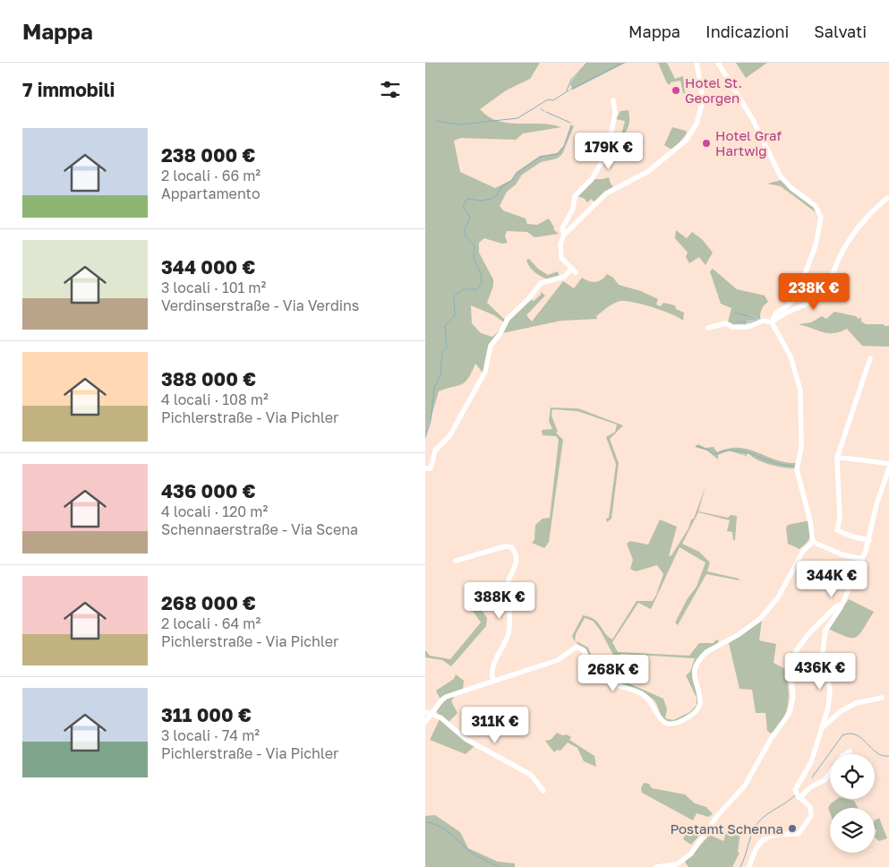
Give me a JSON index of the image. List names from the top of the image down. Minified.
{"places":["Hotel St. Georgen","Hotel Graf Hartwig","Postamt Schenna"],"page":{"header":"Mappa","nav":["Mappa","Indicazioni","Salvati"],"heading":"7 immobili","list":[{"name":"238 000 €","note":"2 locali · 66 m² · Appartamento"},{"name":"344 000 €","note":"3 locali · 101 m² · Verdinserstraße - Via Verdins"},{"name":"388 000 €","note":"4 locali · 108 m² · Pichlerstraße - Via Pichler"},{"name":"436 000 €","note":"4 locali · 120 m² · Schennaerstraße - Via Scena"},{"name":"268 000 €","note":"2 locali · 64 m² · Pichlerstraße - Via Pichler"},{"name":"311 000 €","note":"3 locali · 74 m² · Pichlerstraße - Via Pichler"}],"price":["179K €","238K €","344K €","388K €","436K €","268K €","311K €"]}}
